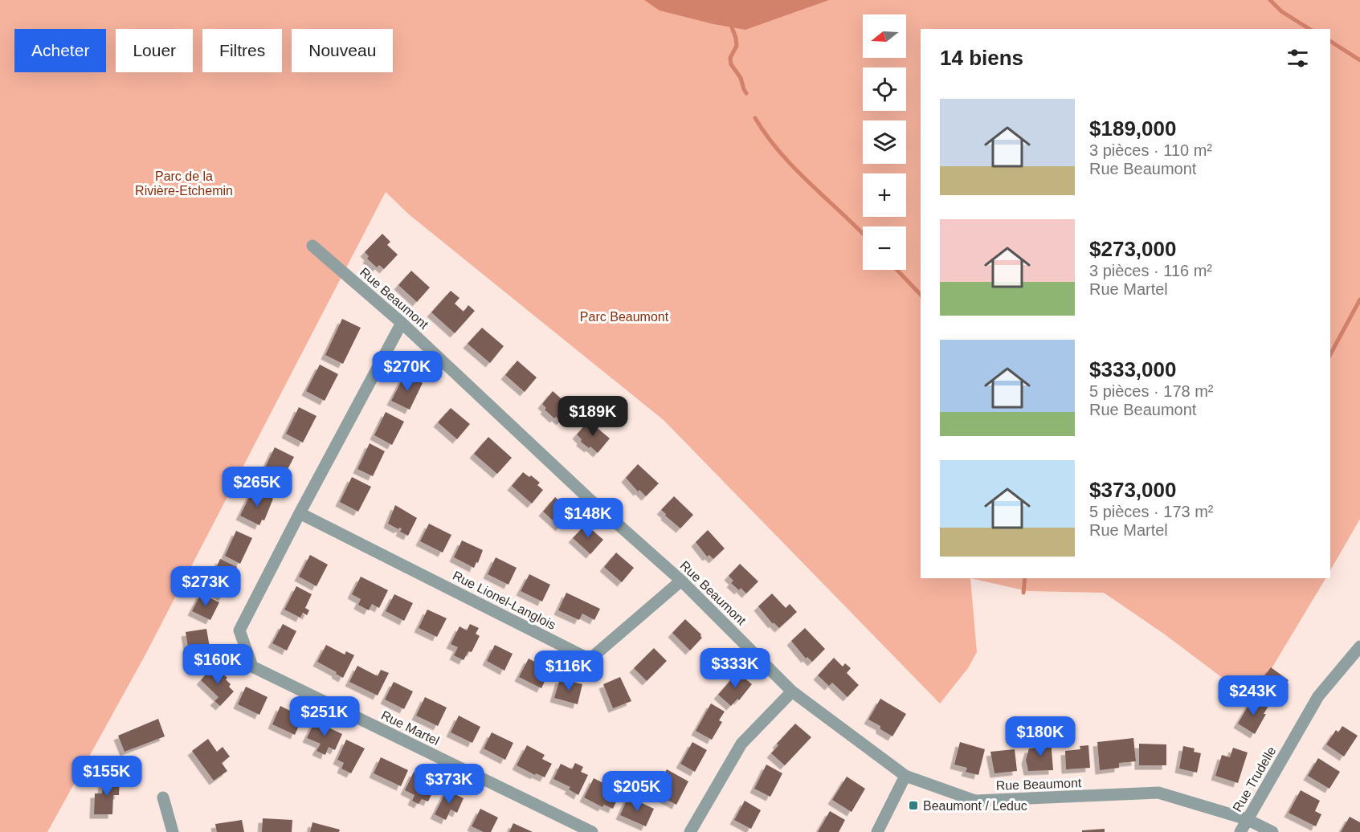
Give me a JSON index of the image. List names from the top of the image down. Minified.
{"streets":{"street":["Rue Beaumont","Rue Lionel-Langlois","Rue Martel","Rue Trudelle"]},"crossings":[["Rue Beaumont","Rue Lionel-Langlois"],["Rue Beaumont","Rue Martel"],["Rue Beaumont","Rue Trudelle"],["Rue Lionel-Langlois","Rue Martel"]],"parks":["Parc de la Rivière-Etchemin","Parc Beaumont"],"places":{"transit":["Beaumont / Leduc"]},"north":"left","page":{"map_buttons":["+","−"],"chip":["Acheter","Louer","Filtres","Nouveau"],"heading":"14 biens","list":[{"name":"$189,000","note":"3 pièces · 110 m² · Rue Beaumont"},{"name":"$273,000","note":"3 pièces · 116 m² · Rue Martel"},{"name":"$333,000","note":"5 pièces · 178 m² · Rue Beaumont"},{"name":"$373,000","note":"5 pièces · 173 m² · Rue Martel"}],"price":["$270K","$189K","$265K","$148K","$273K","$160K","$333K","$116K","$243K","$251K","$180K","$155K","$373K","$205K"]}}
